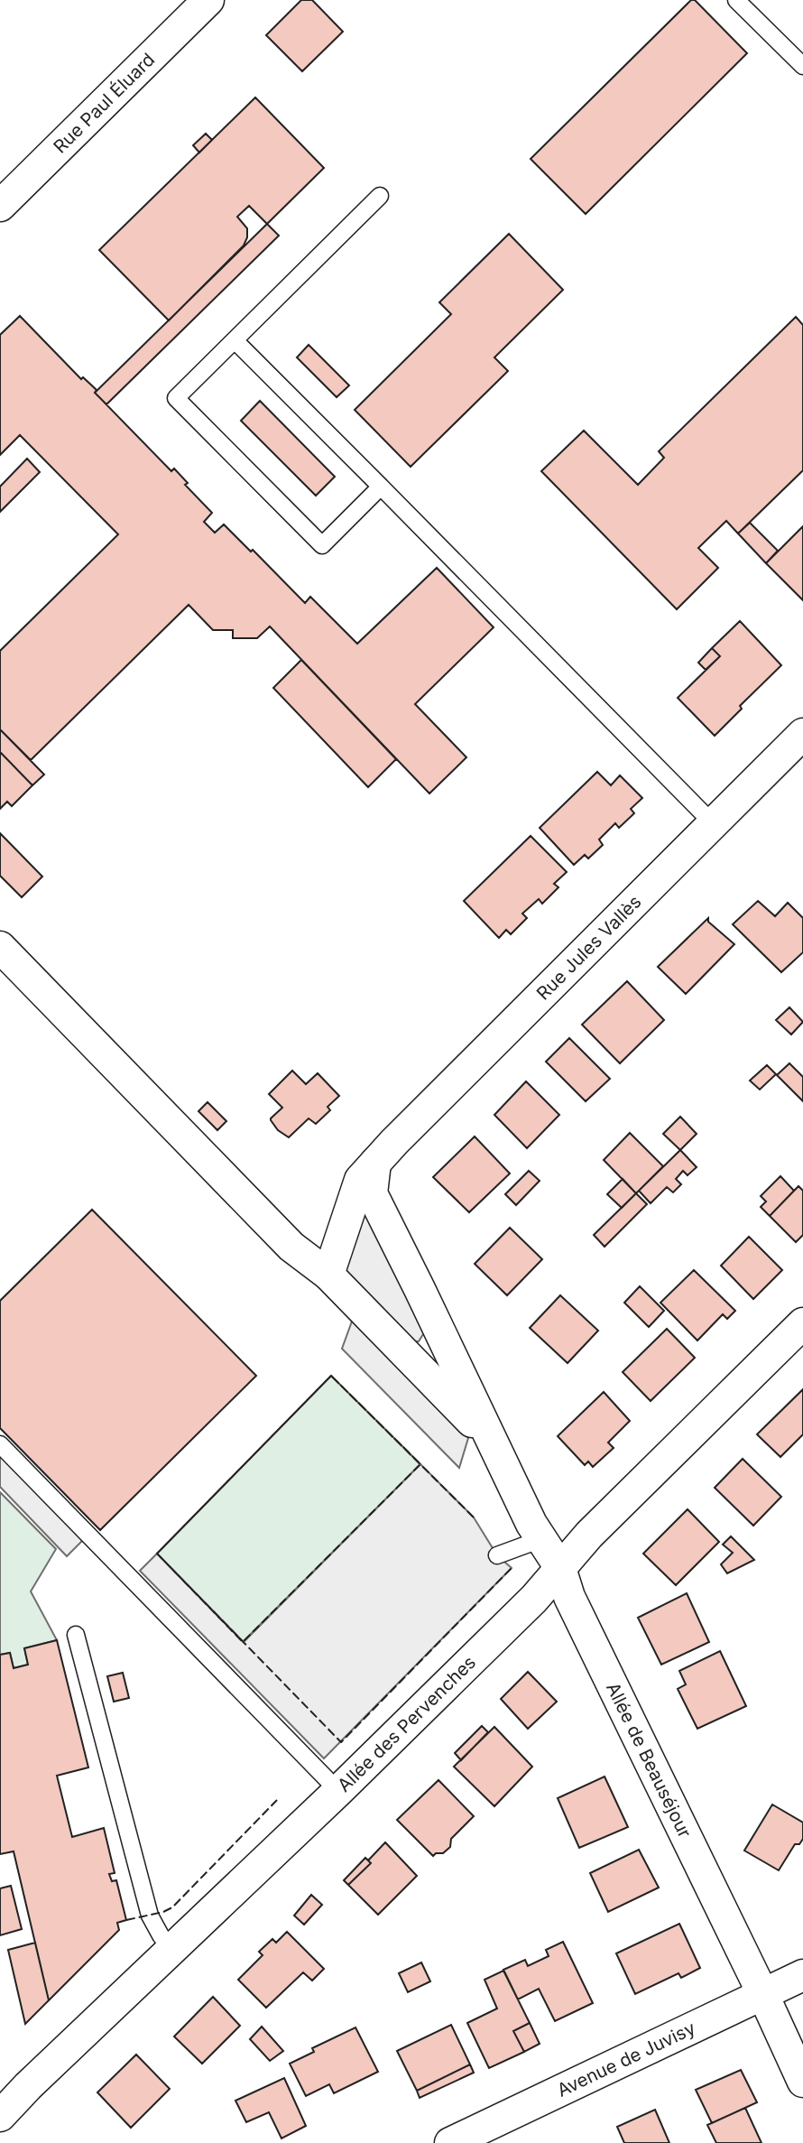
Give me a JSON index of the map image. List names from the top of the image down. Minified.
{"streets":{"street":["Rue Paul Éluard","Rue Jules Vallès","Allée des Pervenches","Allée de Beauséjour","Avenue de Juvisy"]},"crossings":[["Allée des Pervenches","Allée de Beauséjour"],["Allée de Beauséjour","Avenue de Juvisy"]]}
